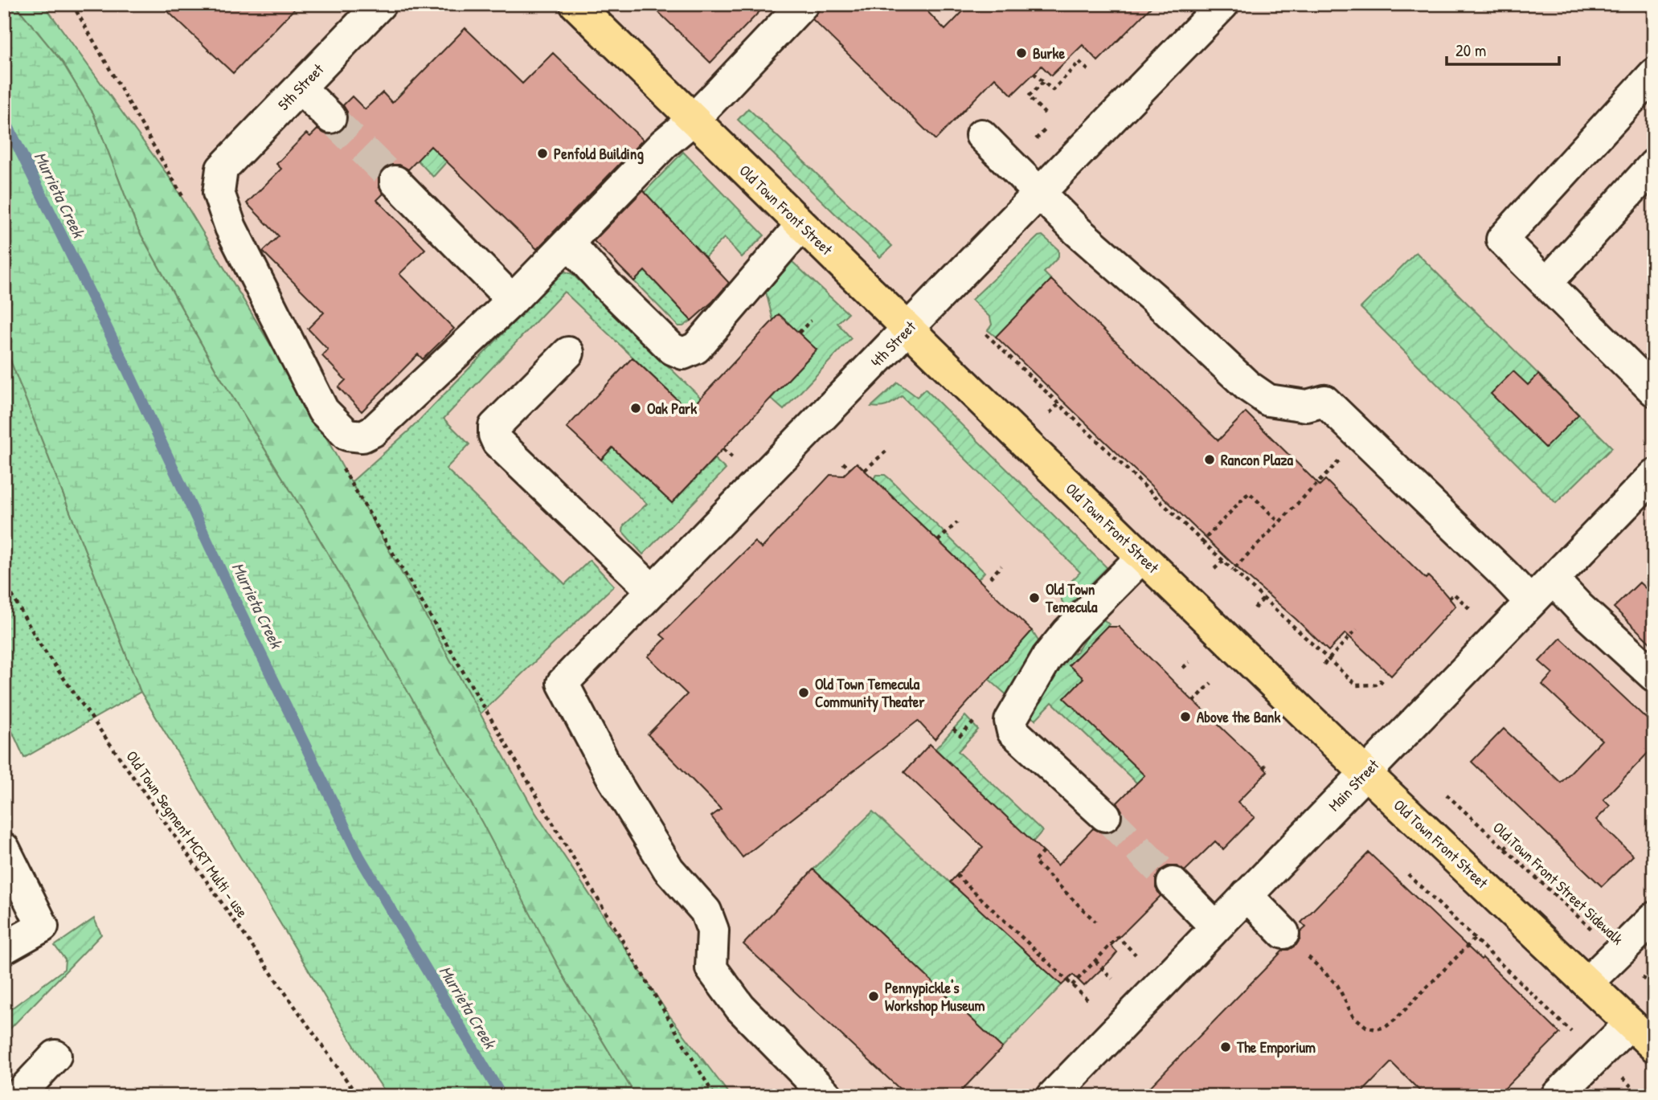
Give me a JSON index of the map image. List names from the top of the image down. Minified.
{"streets":{"main road":["Old Town Front Street"],"street":["5th Street","4th Street","Main Street"],"path":["Old Town Segment MCRT Multi - use","Old Town Front Street Sidewalk"]},"crossings":[["Old Town Front Street","4th Street"],["Old Town Front Street","Main Street"]],"water":["Murrieta Creek"],"places":["Burke","Penfold Building","Oak Park","Rancon Plaza","Old Town Temecula","Old Town Temecula Community Theater","Above the Bank","Pennypickle's Workshop Museum","The Emporium"],"scale_bar":"20 m"}
